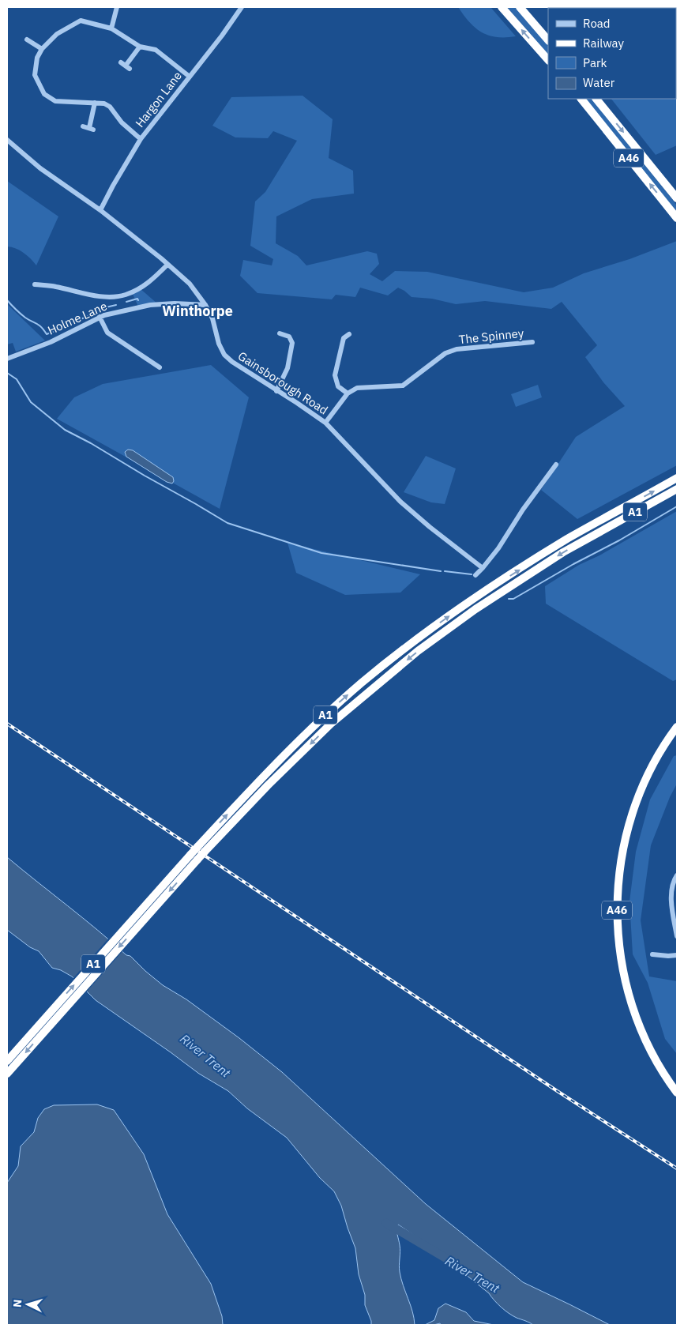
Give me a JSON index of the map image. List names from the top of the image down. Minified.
{"streets":{"highway":["A46","A1"],"street":["Hargon Lane","Holme Lane","The Spinney","Gainsborough Road"]},"crossings":[["Hargon Lane","Gainsborough Road"],["Holme Lane","Gainsborough Road"]],"districts":["Winthorpe"],"water":["River Trent"],"legend":["Road","Railway","Park","Water"],"north":"left"}
